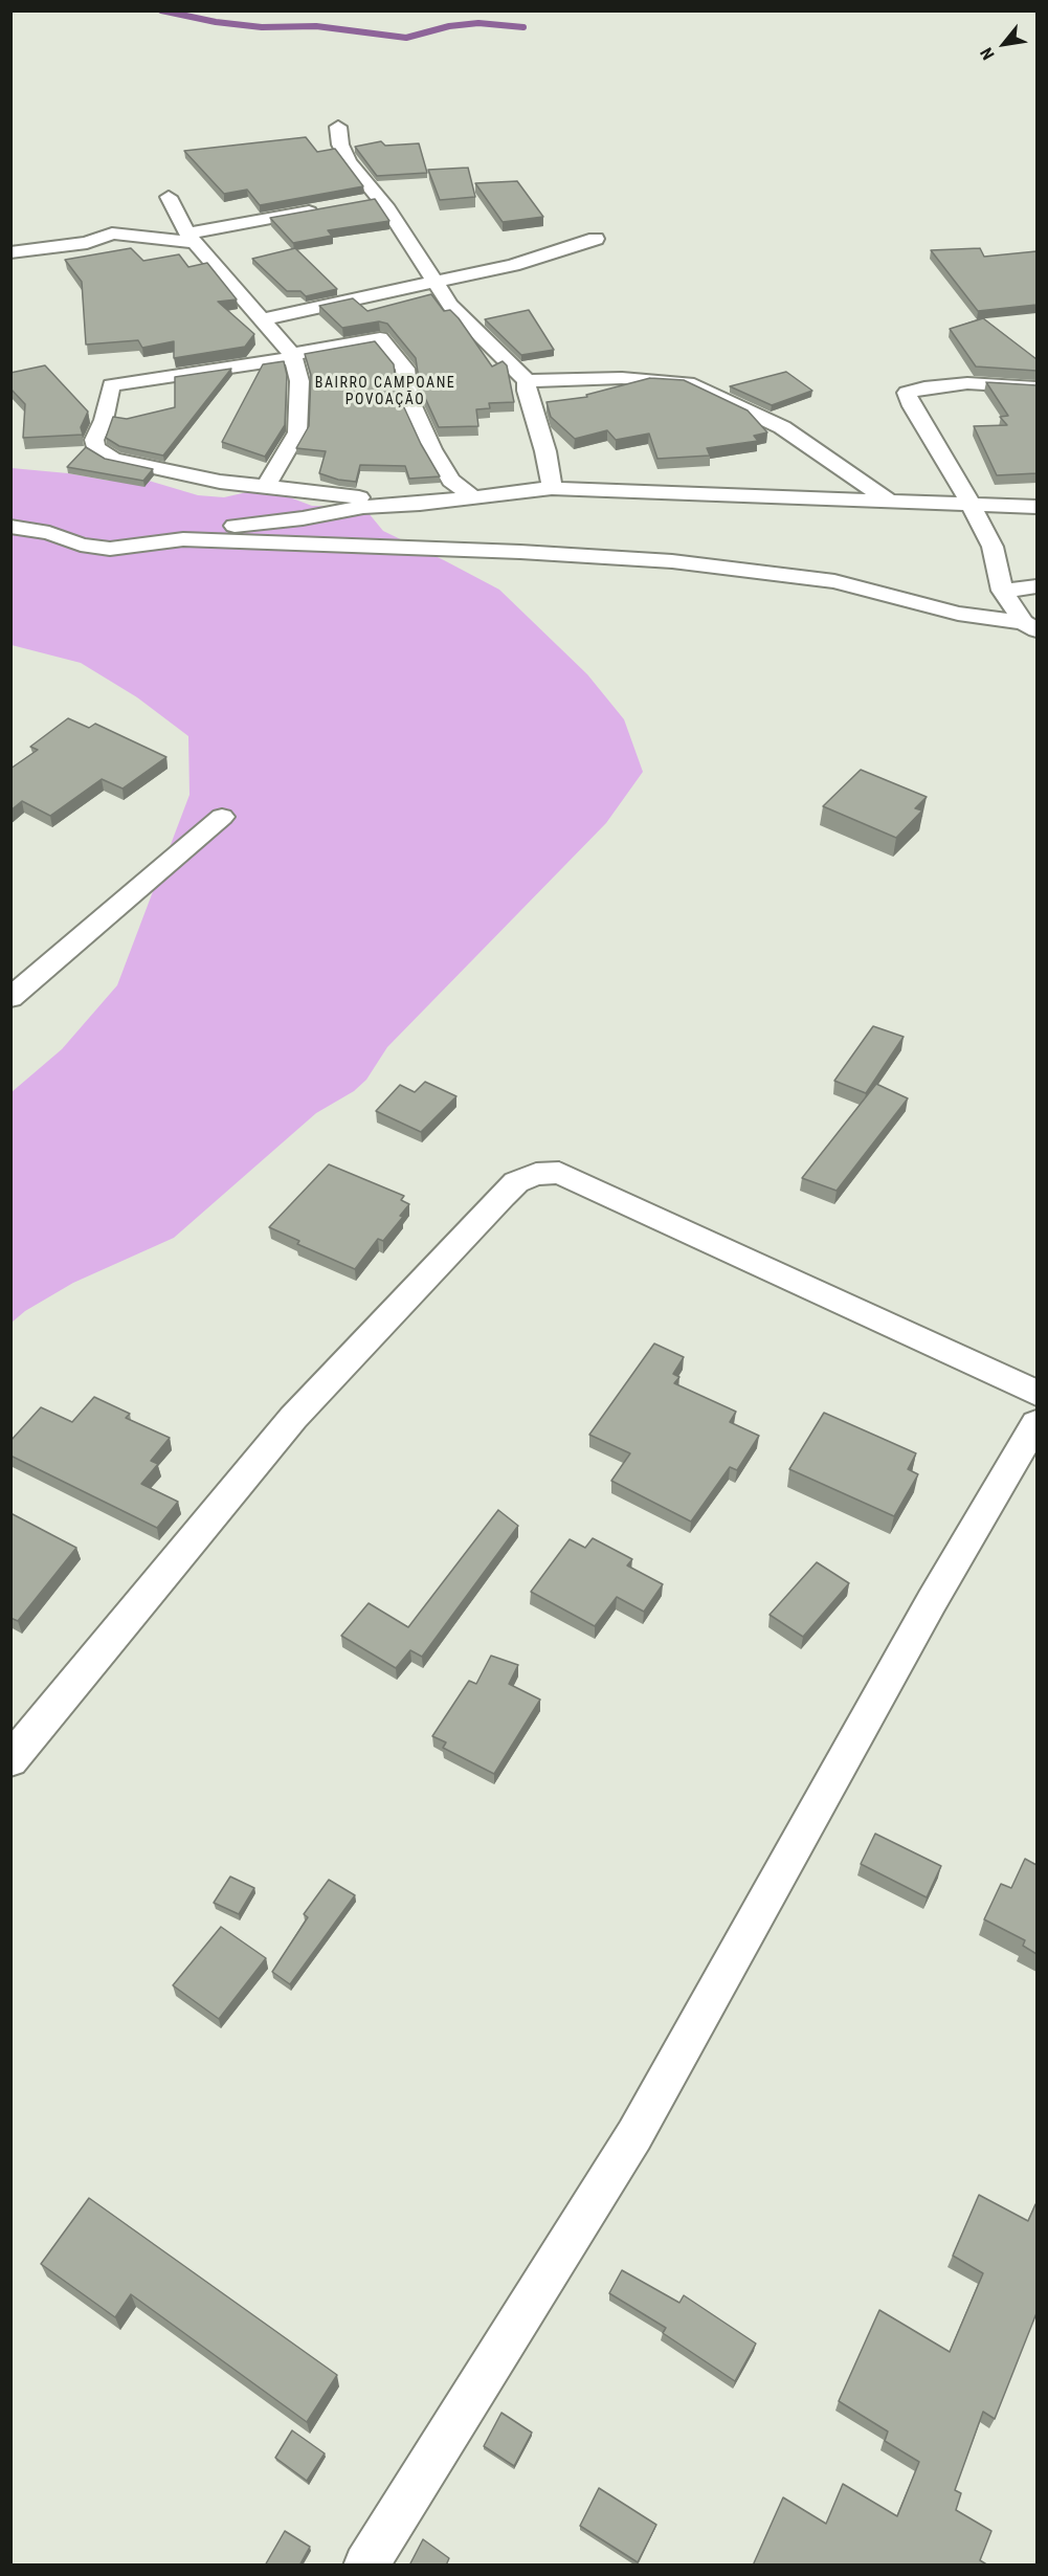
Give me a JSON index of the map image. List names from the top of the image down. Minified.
{"districts":["BAIRRO CAMPOANE POVOAÇÃO"],"north":"bottom left"}
